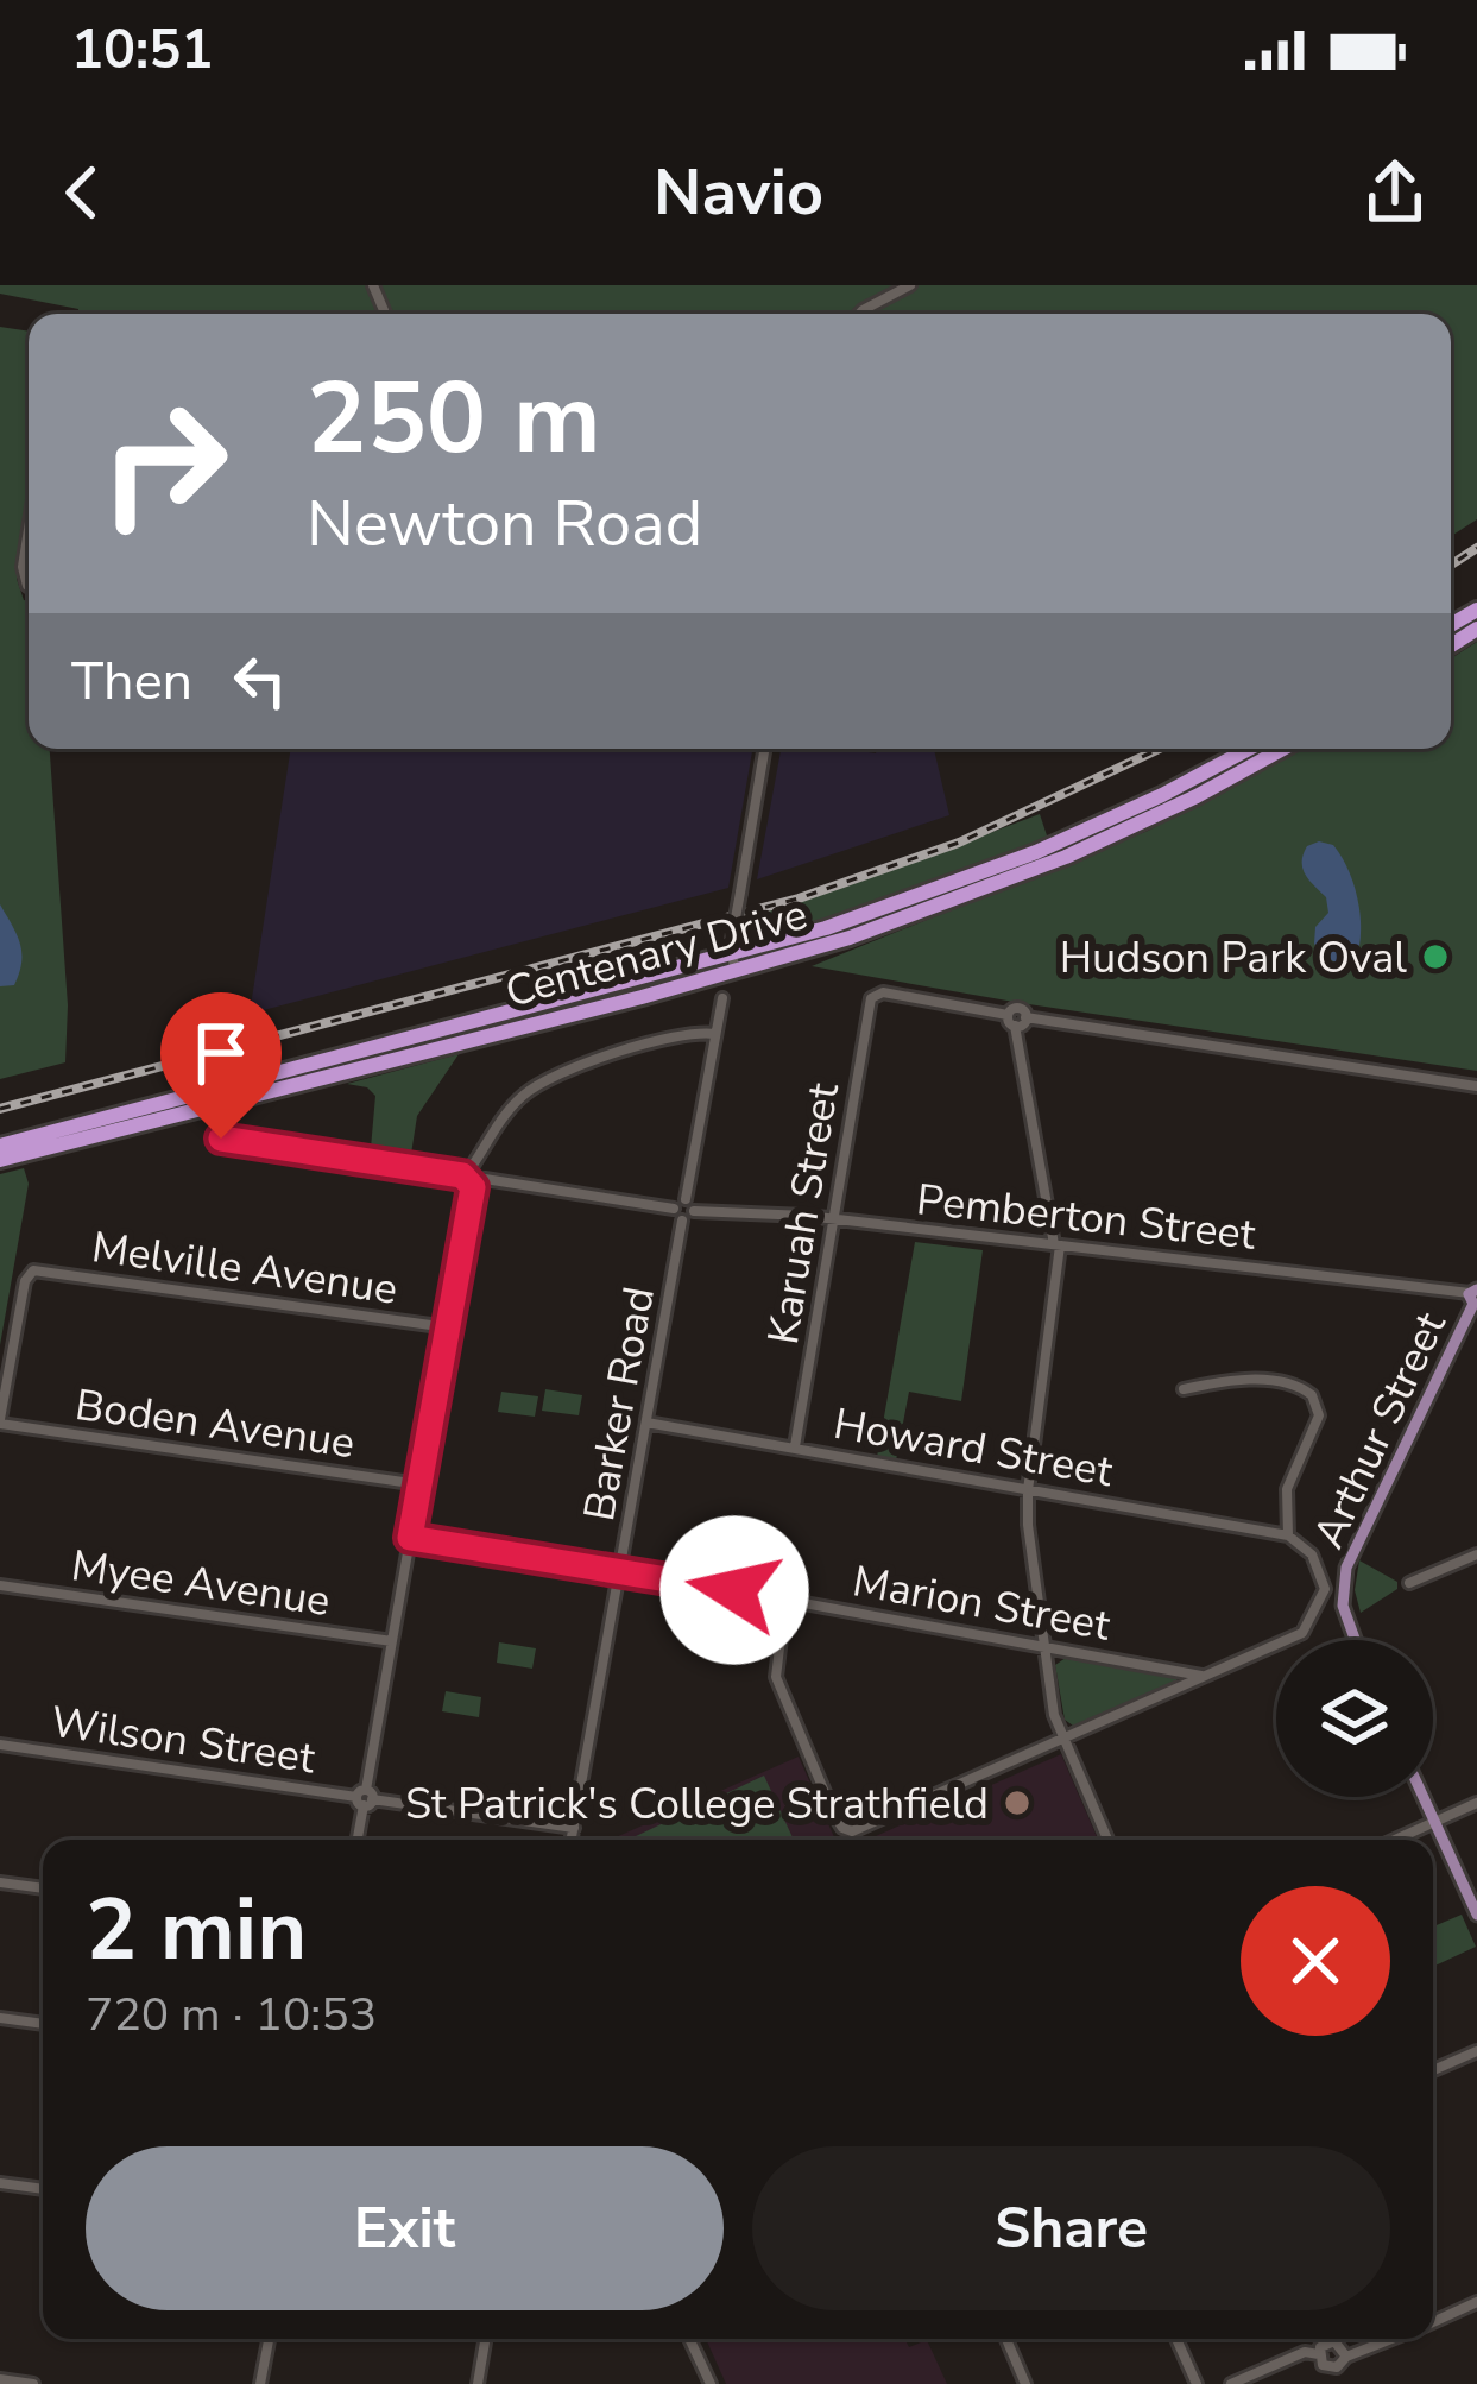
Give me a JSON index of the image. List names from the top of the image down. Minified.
{"streets":{"highway":["Centenary Drive"],"main road":["Arthur Street"],"street":["Karuah Street","Pemberton Street","Melville Avenue","Barker Road","Boden Avenue","Howard Street","Myee Avenue","Marion Street","Wilson Street"]},"crossings":[["Karuah Street","Pemberton Street"],["Karuah Street","Howard Street"],["Pemberton Street","Arthur Street"],["Melville Avenue","Boden Avenue"],["Barker Road","Howard Street"],["Barker Road","Marion Street"],["Barker Road","Wilson Street"]],"places":["Hudson Park Oval","St Patrick's College Strathfield"],"page":{"status":"10:51","header":"Navio","turn":["250 m","Newton Road"],"then":"Then","heading":["2 min","720 m · 10:53"],"buttons":["Exit","Share"]}}
